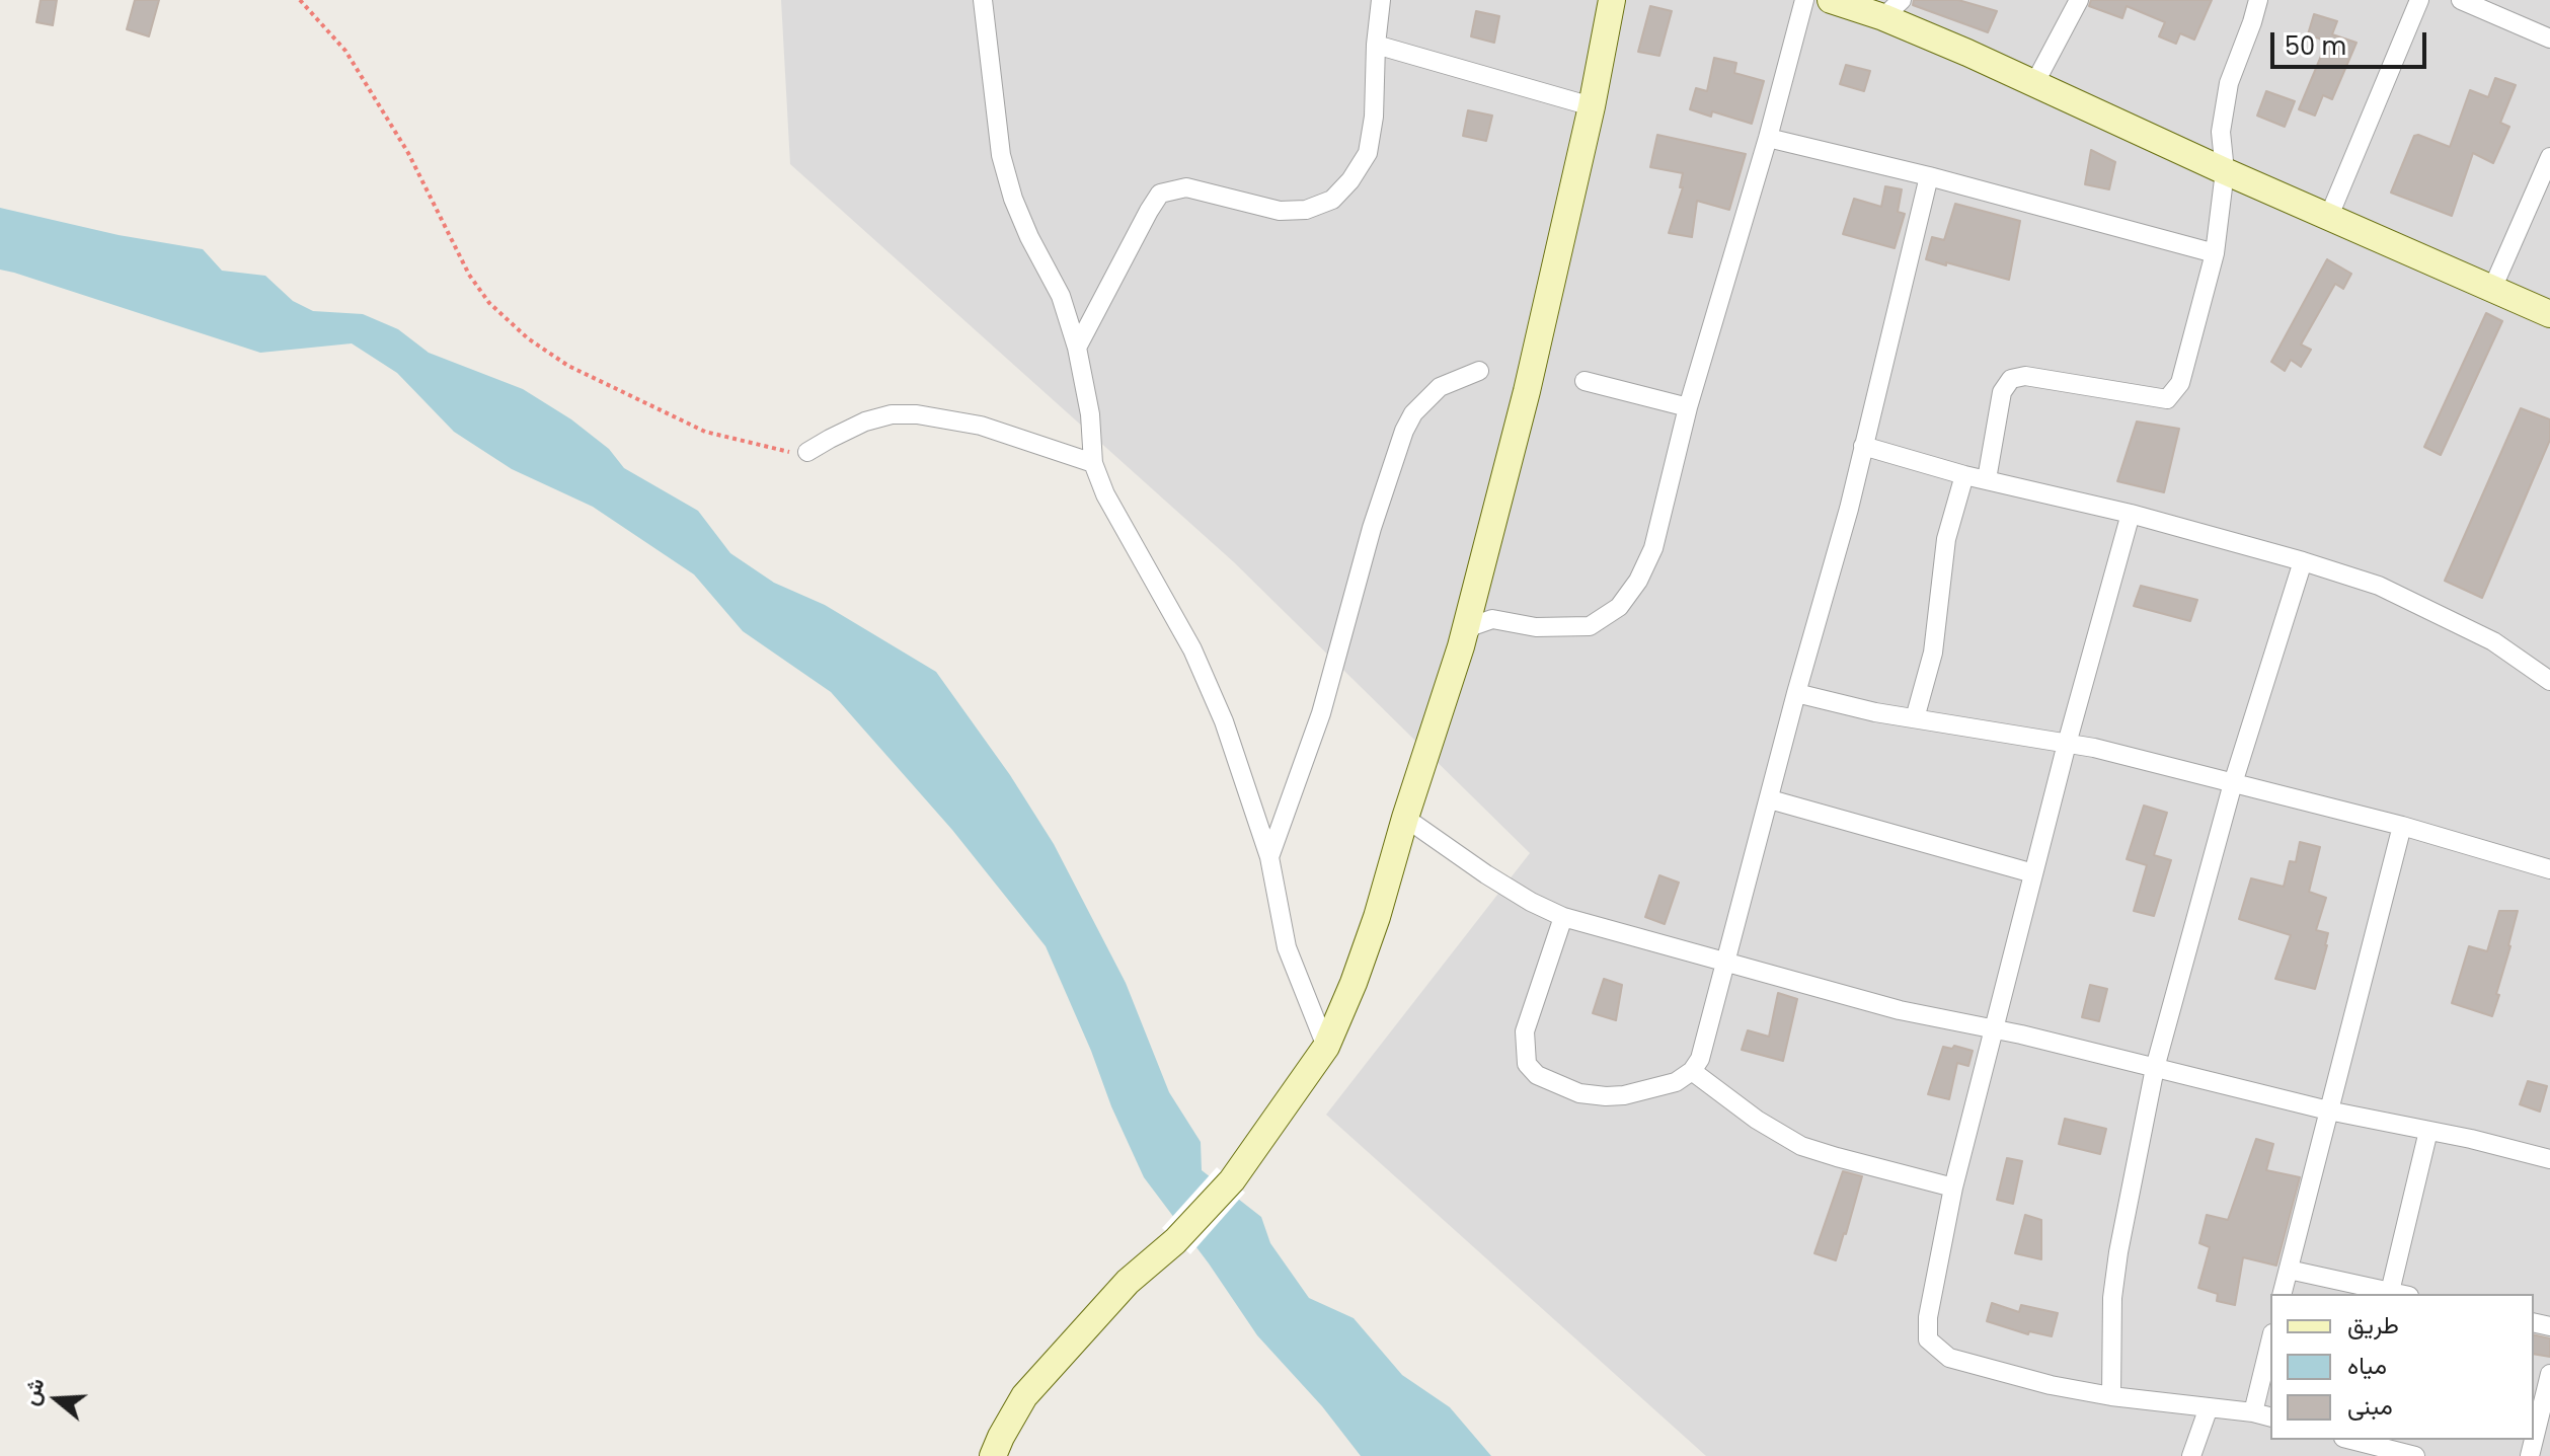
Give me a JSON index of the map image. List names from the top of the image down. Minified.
{"legend":["طريق","مياه","مبنى"],"scale_bar":"50 m","north":"left"}
